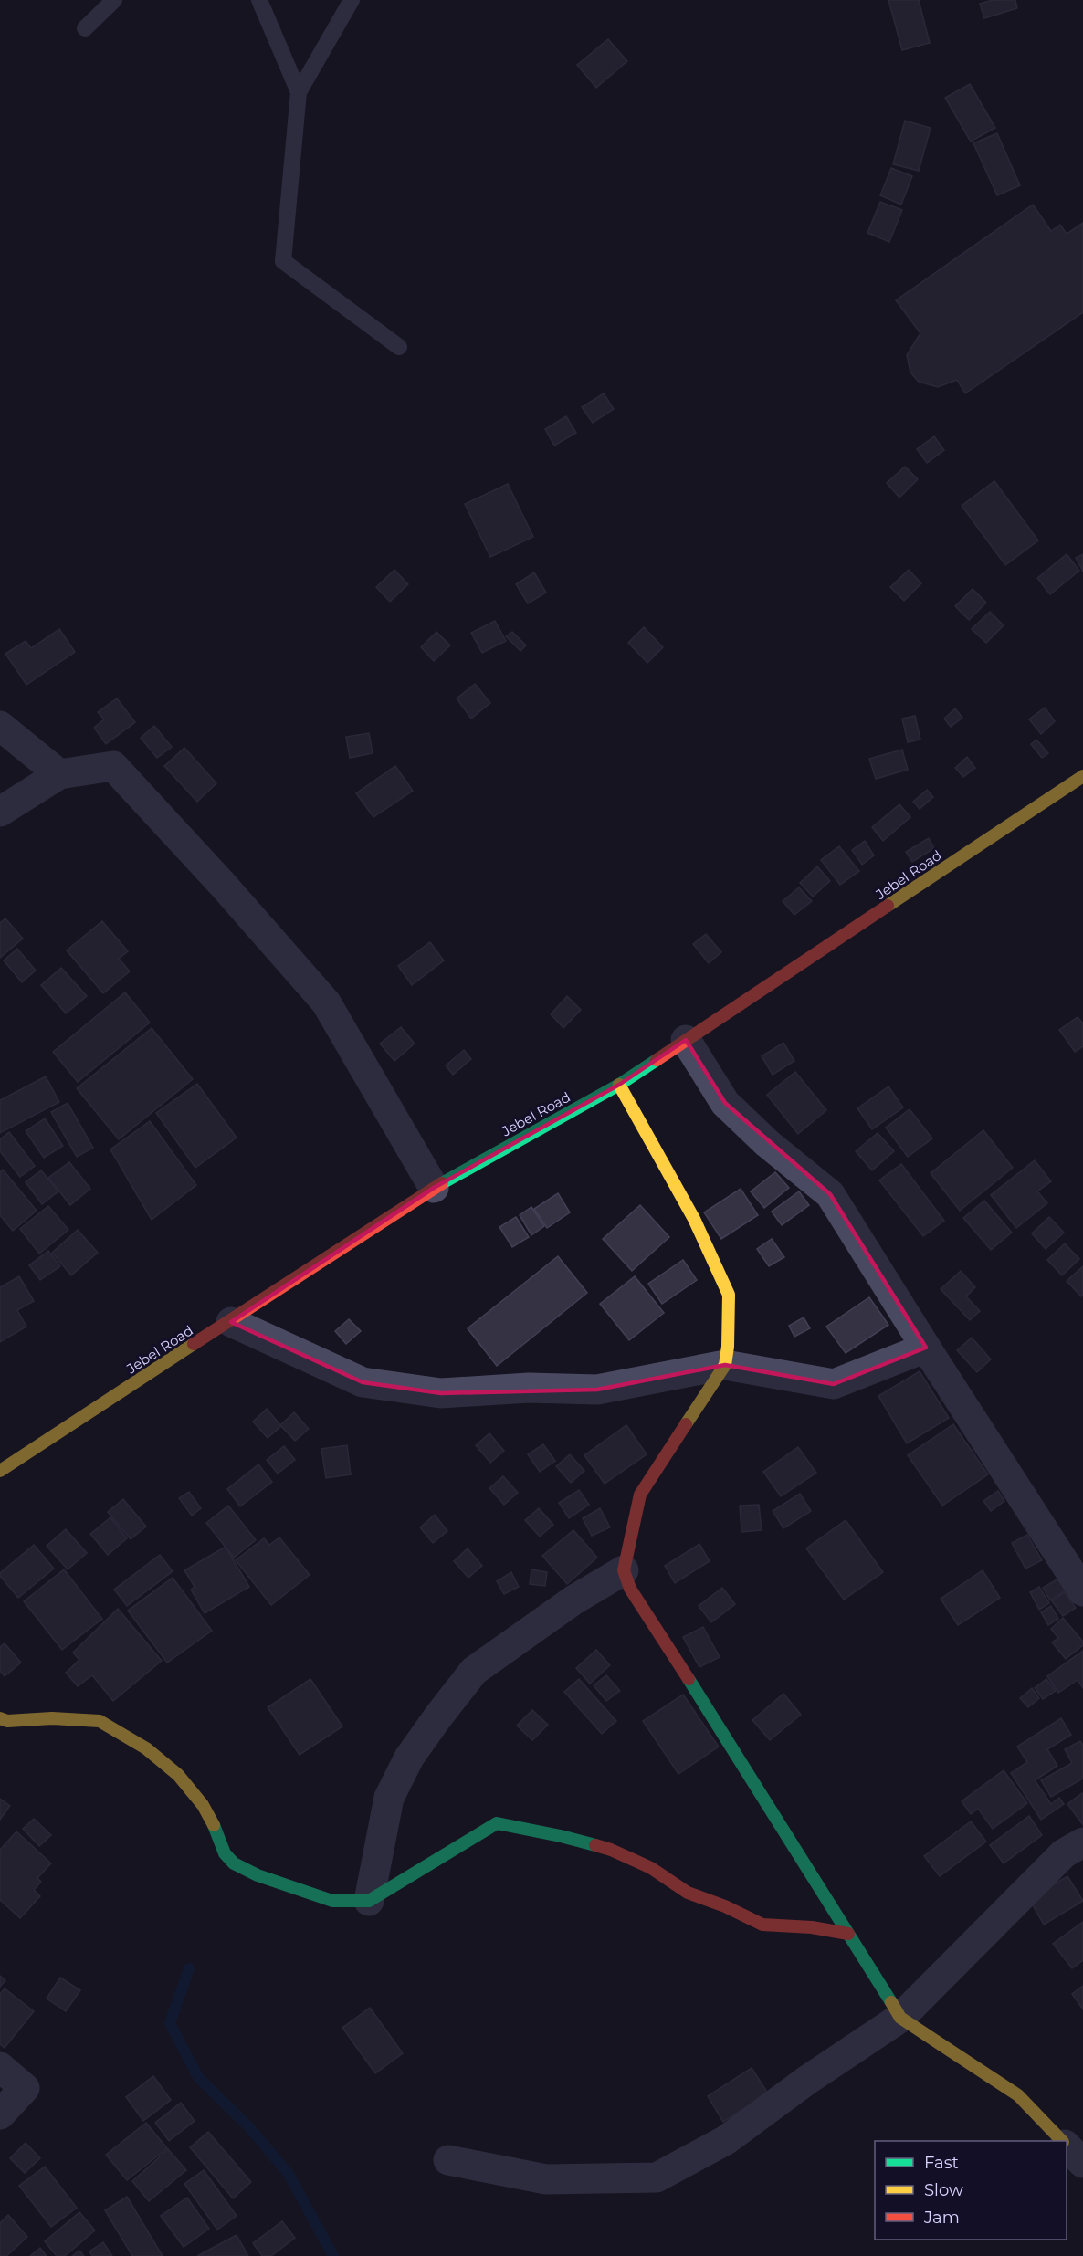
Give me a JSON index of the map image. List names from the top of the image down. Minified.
{"streets":{"street":["Jebel Road"]},"legend":["Fast","Slow","Jam"]}
